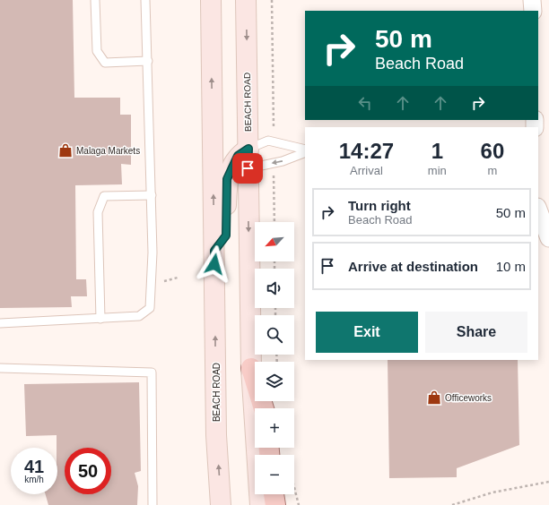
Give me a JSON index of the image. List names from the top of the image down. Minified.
{"streets":{"main road":["BEACH ROAD"]},"places":{"shop":["Malaga Markets","Officeworks"]},"north":"bottom left","page":{"turn":["50 m","Beach Road"],"eta":["14:27","Arrival","1","min","60","m"],"list":[{"name":"Turn right","note":"Beach Road","value":"50 m"},{"name":"Arrive at destination","value":"10 m"}],"map_buttons":["+","−"],"buttons":["Exit","Share"],"speed":"41 km/h","limit":"50"}}
